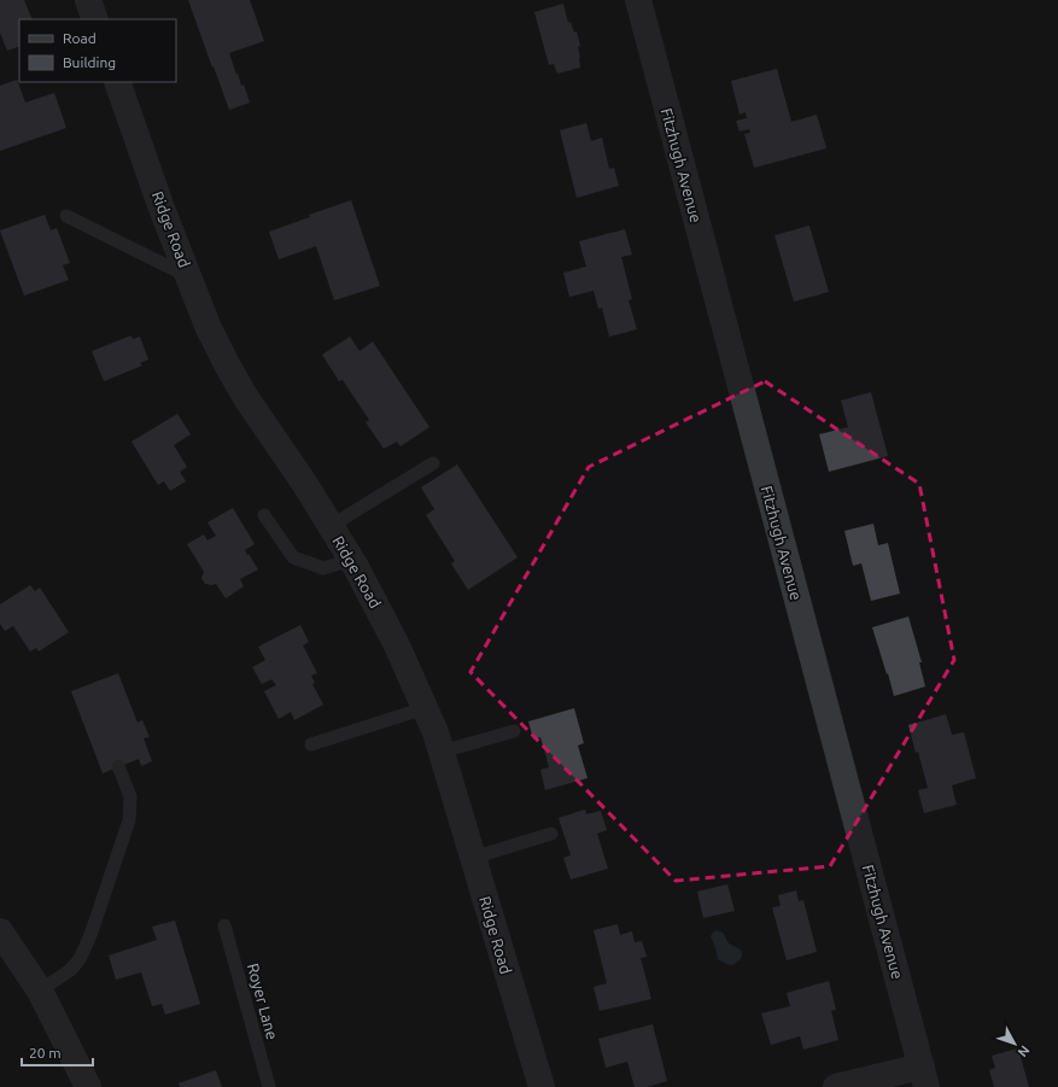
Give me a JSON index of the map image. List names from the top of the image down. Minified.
{"streets":{"street":["Fitzhugh Avenue","Ridge Road"],"lane":["Royer Lane"]},"legend":["Road","Building"],"scale_bar":"20 m","north":"bottom right"}
